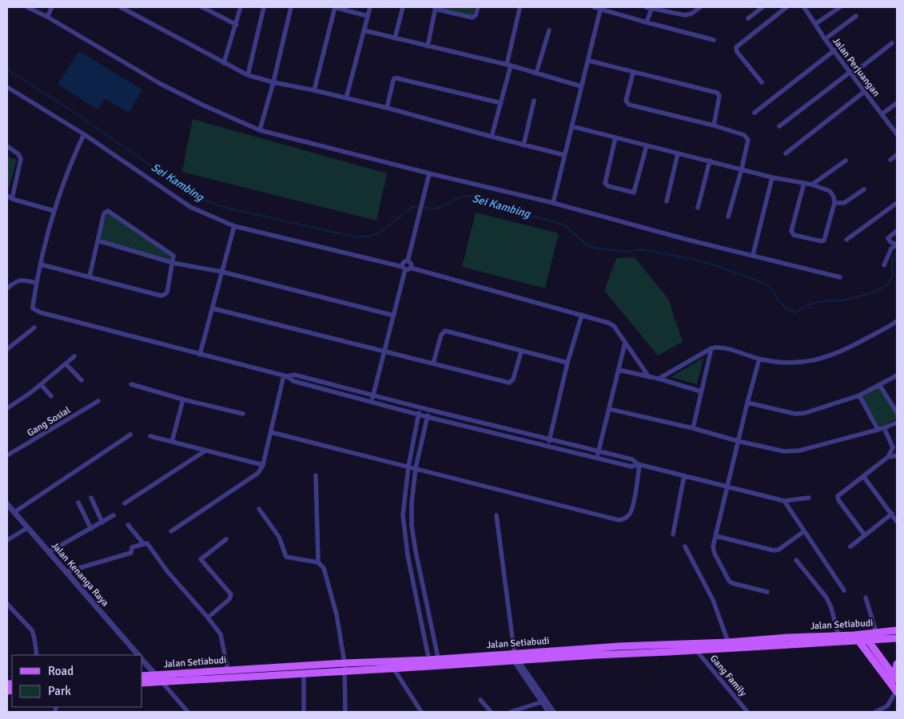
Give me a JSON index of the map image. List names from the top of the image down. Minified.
{"streets":{"main road":["Jalan Setiabudi"],"street":["Jalan Perjuangan","Gang Sosial","Jalan Kenanga Raya","Gang Family"]},"crossings":[["Jalan Kenanga Raya","Jalan Setiabudi"],["Jalan Setiabudi","Gang Family"]],"water":["Sei Kambing"],"legend":["Road","Park"]}
